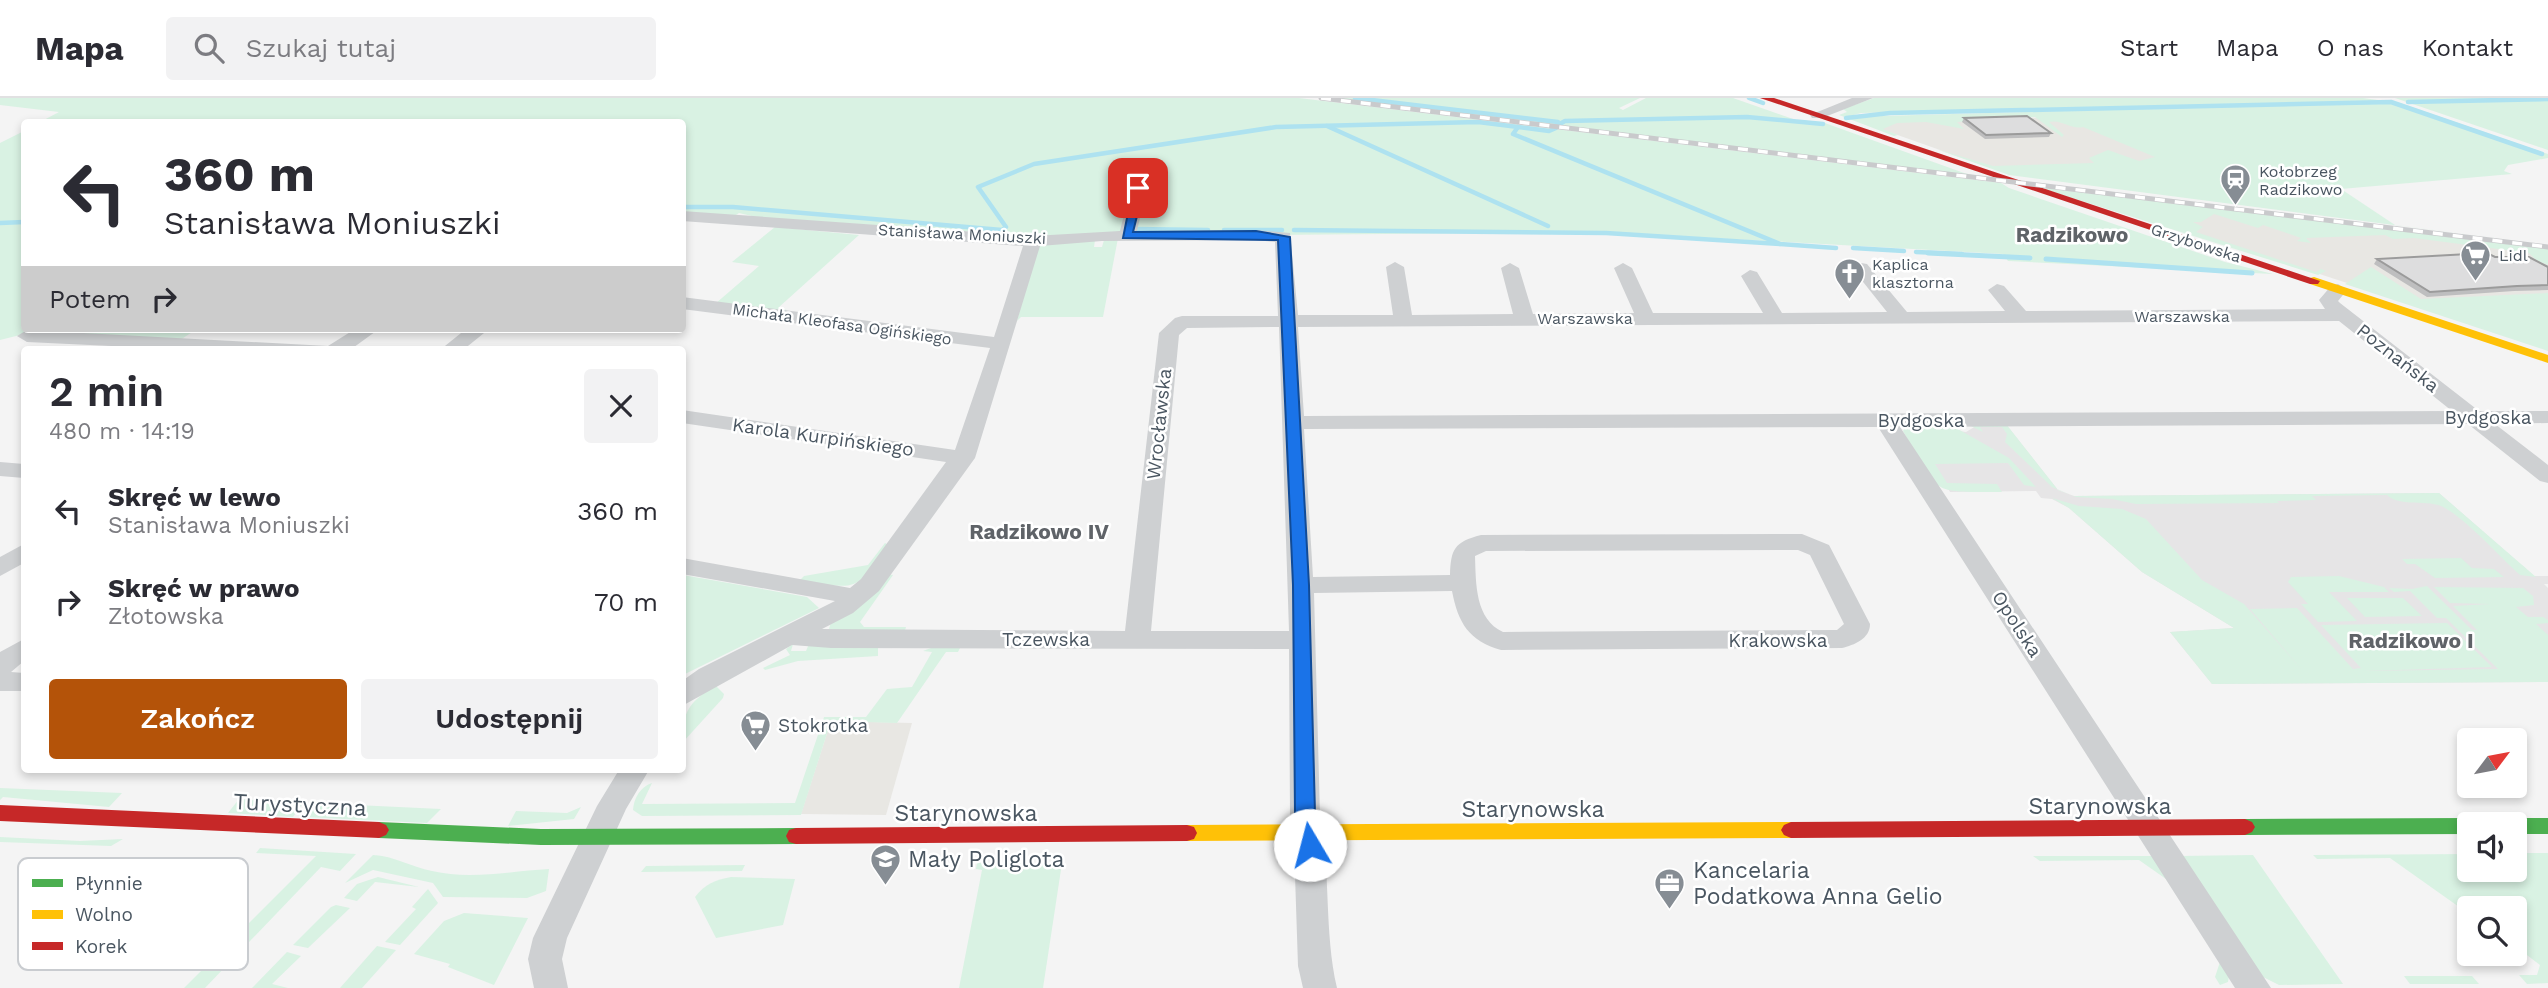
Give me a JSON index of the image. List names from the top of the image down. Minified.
{"streets":{"street":["Stanisława Moniuszki","Grzybowska","Warszawska","Michała Kleofasa Ogińskiego","Poznańska","Bydgoska","Wrocławska","Karola Kurpińskiego","Opolska","Tczewska","Krakowska","Turystyczna","Starynowska"]},"crossings":[["Stanisława Moniuszki","Warszawska"],["Stanisława Moniuszki","Wrocławska"],["Grzybowska","Poznańska"],["Warszawska","Poznańska"],["Warszawska","Wrocławska"],["Poznańska","Bydgoska"],["Bydgoska","Opolska"],["Wrocławska","Tczewska"],["Opolska","Starynowska"],["Turystyczna","Starynowska"]],"districts":["Radzikowo","Radzikowo IV","Radzikowo I"],"places":{"station":["Kołobrzeg Radzikowo"],"supermarket":["Lidl","Stokrotka"],"church":["Kaplica klasztorna"],"school or university":["Mały Poliglota"],"office":["Kancelaria Podatkowa Anna Gelio"]},"legend":["Płynnie","Wolno","Korek"],"north":"top right","page":{"header":"Mapa","search":"Szukaj tutaj","nav":["Start","Mapa","O nas","Kontakt"],"turn":["360 m","Stanisława Moniuszki"],"then":"Potem","heading":["2 min","480 m · 14:19"],"list":[{"name":"Skręć w lewo","note":"Stanisława Moniuszki","value":"360 m"},{"name":"Skręć w prawo","note":"Złotowska","value":"70 m"}],"buttons":["Zakończ","Udostępnij"]}}
